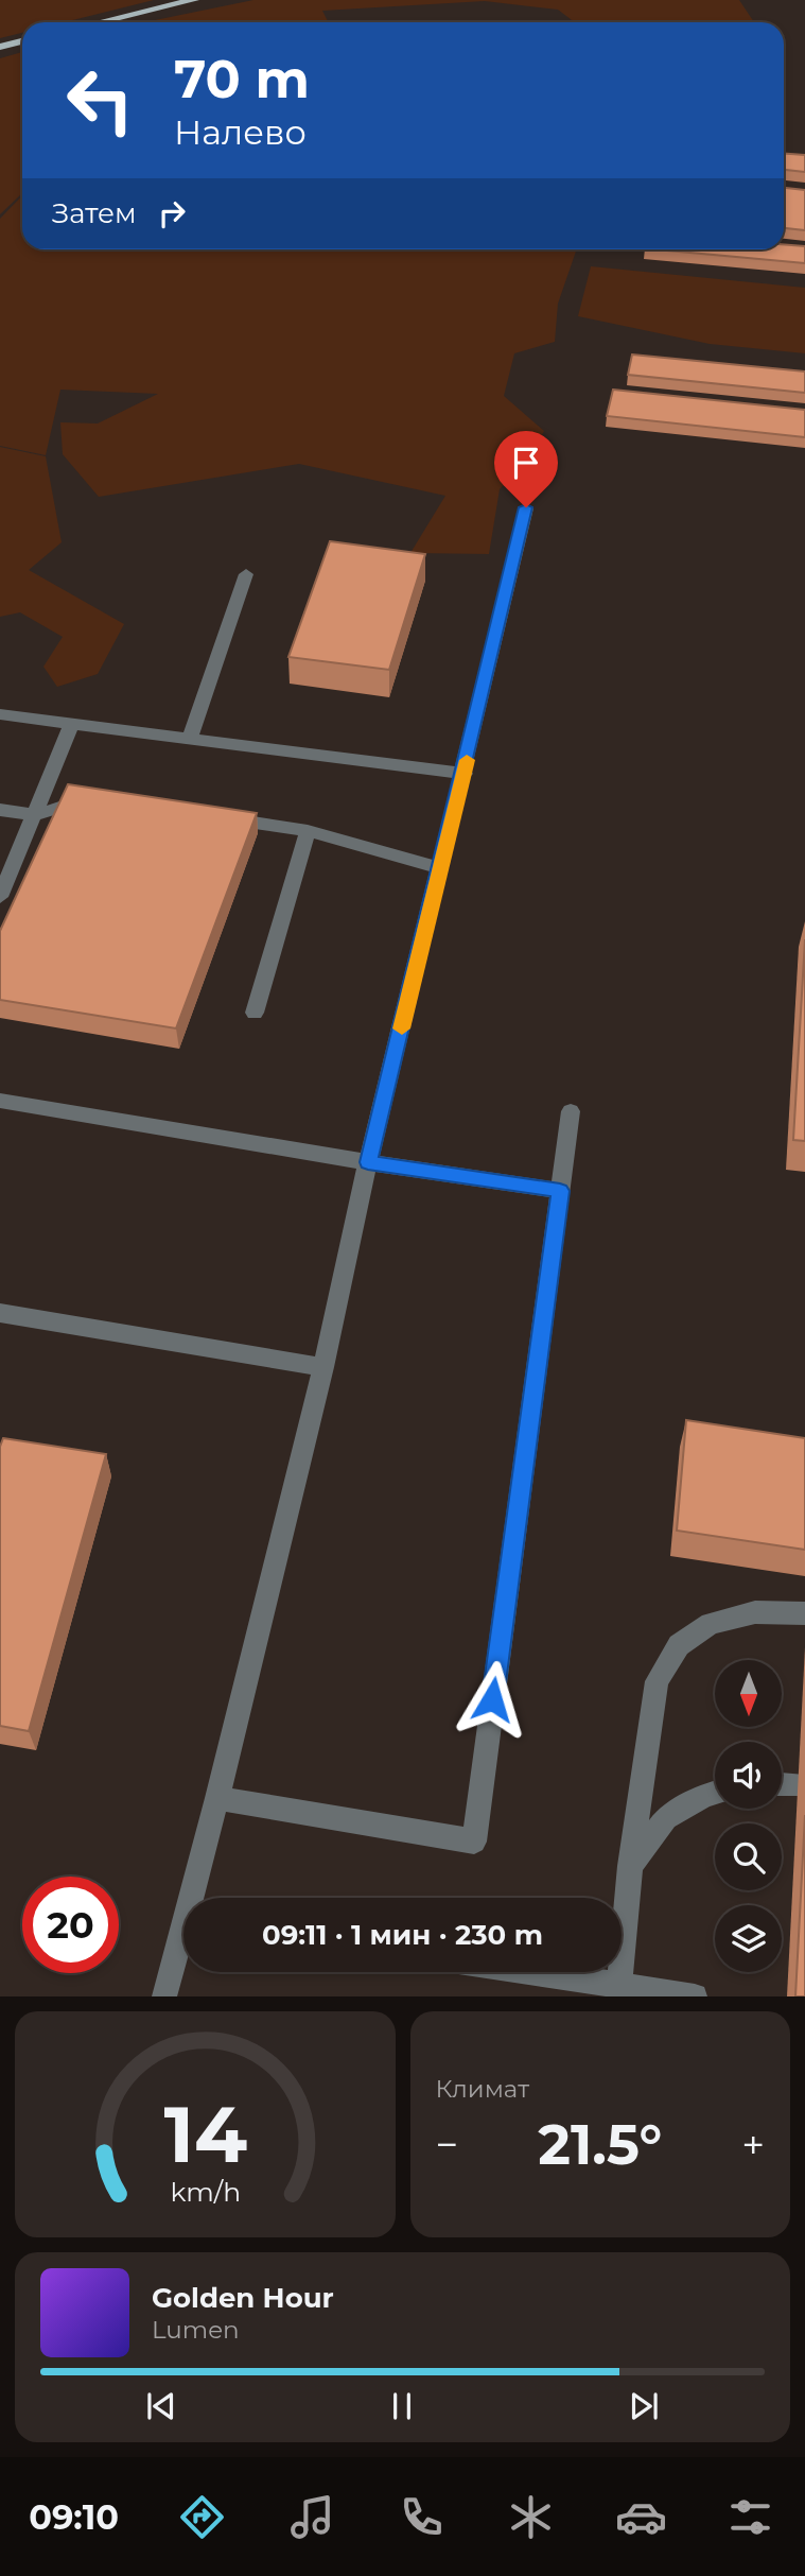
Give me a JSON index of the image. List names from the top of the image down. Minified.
{"north":"bottom","page":{"turn":["70 m","Налево"],"then":"Затем","limit":"20","trip":"09:11 · 1 мин · 230 m","tile":"Климат","heat":["−","21.5°","+"],"song":["Golden Hour","Lumen"],"tabs":"09:10","gauge":["14","km/h"]}}
